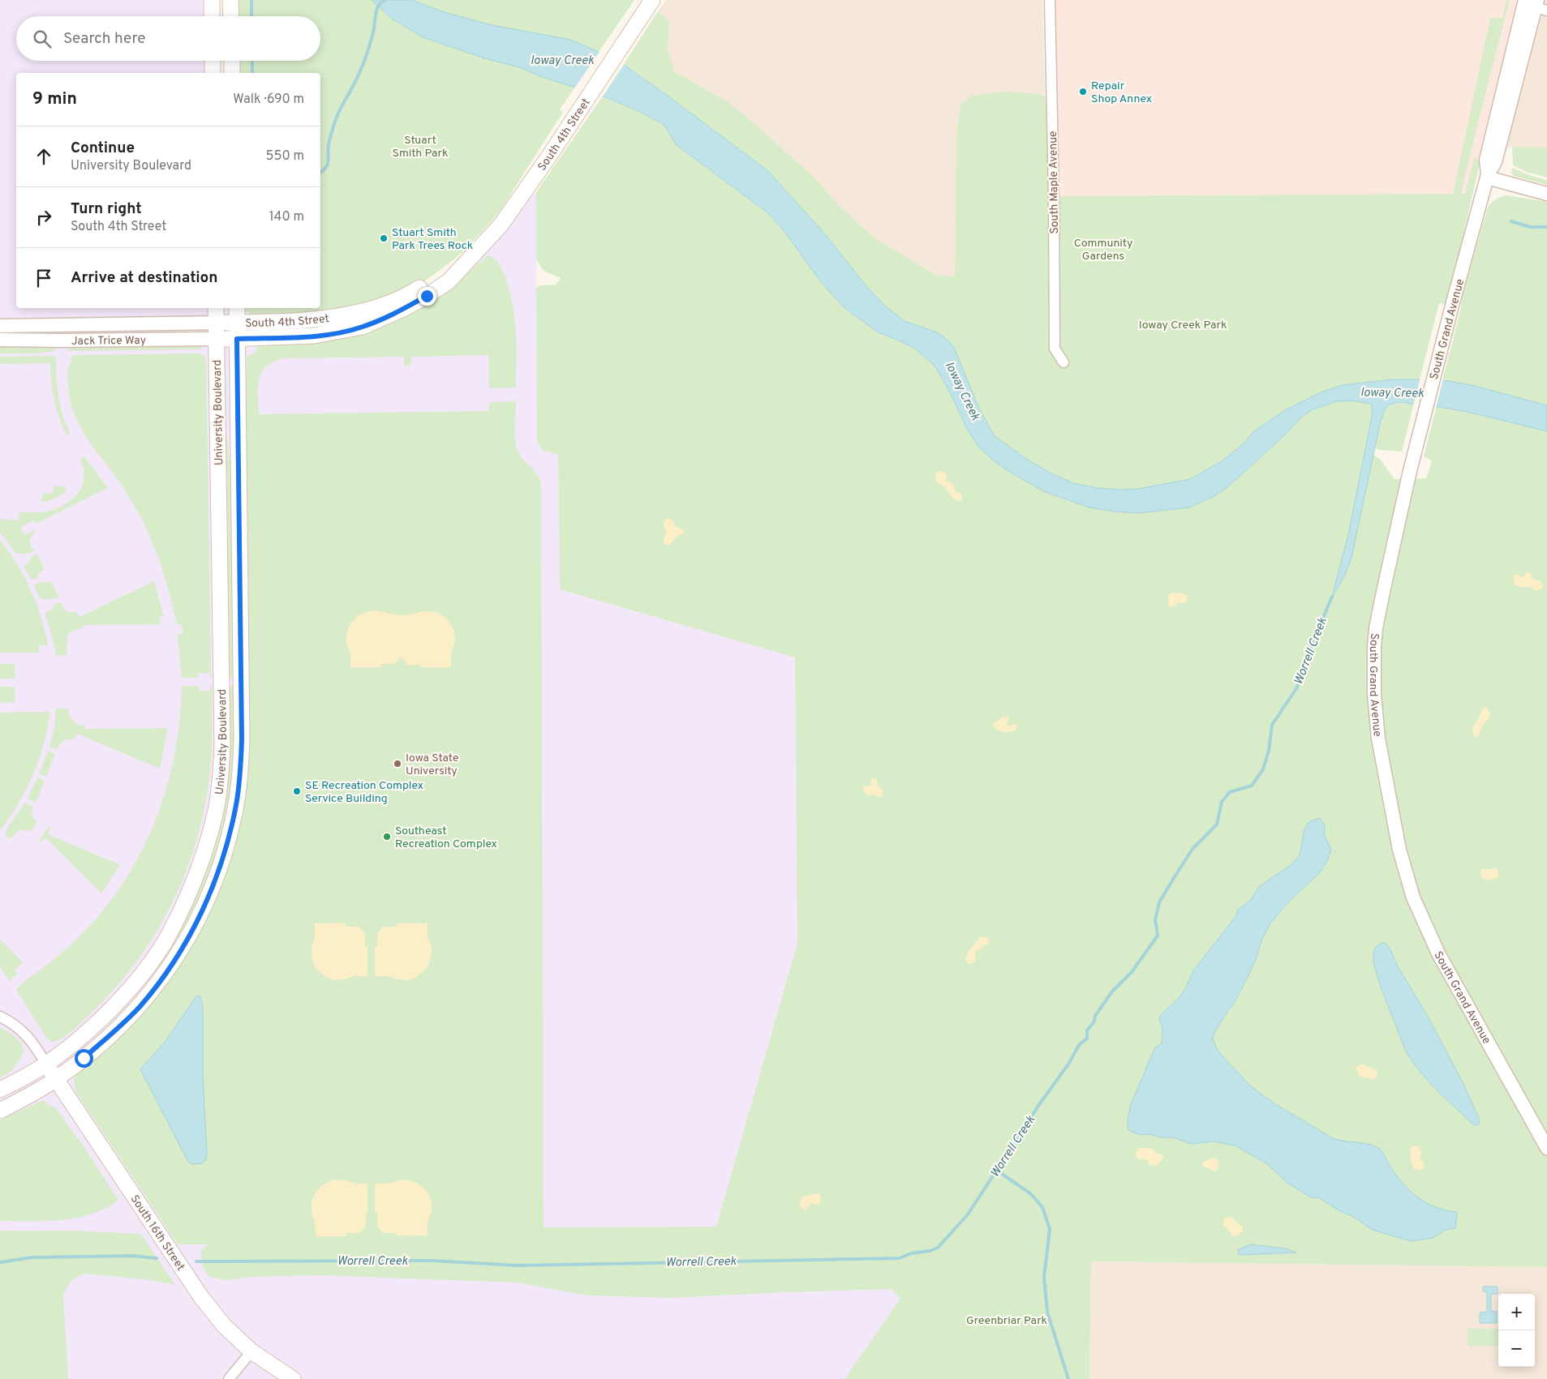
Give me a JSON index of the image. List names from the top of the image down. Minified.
{"streets":{"main road":["South 4th Street","University Boulevard","South 16th Street"],"street":["South Maple Avenue","South Grand Avenue","Jack Trice Way"]},"crossings":[["South 4th Street","Jack Trice Way"],["South 4th Street","University Boulevard"],["Jack Trice Way","University Boulevard"],["University Boulevard","South 16th Street"]],"water":["Ioway Creek","Worrell Creek"],"parks":["Stuart Smith Park","Community Gardens","Ioway Creek Park","Greenbriar Park"],"places":["Repair Shop Annex","Stuart Smith Park Trees Rock","Iowa State University","SE Recreation Complex Service Building","Southeast Recreation Complex"],"page":{"search":"Search here","heading":["9 min","Walk · 690 m"],"list":[["Continue","University Boulevard","550 m"],["Turn right","South 4th Street","140 m"],"Arrive at destination"],"map_buttons":["+","−"]}}
